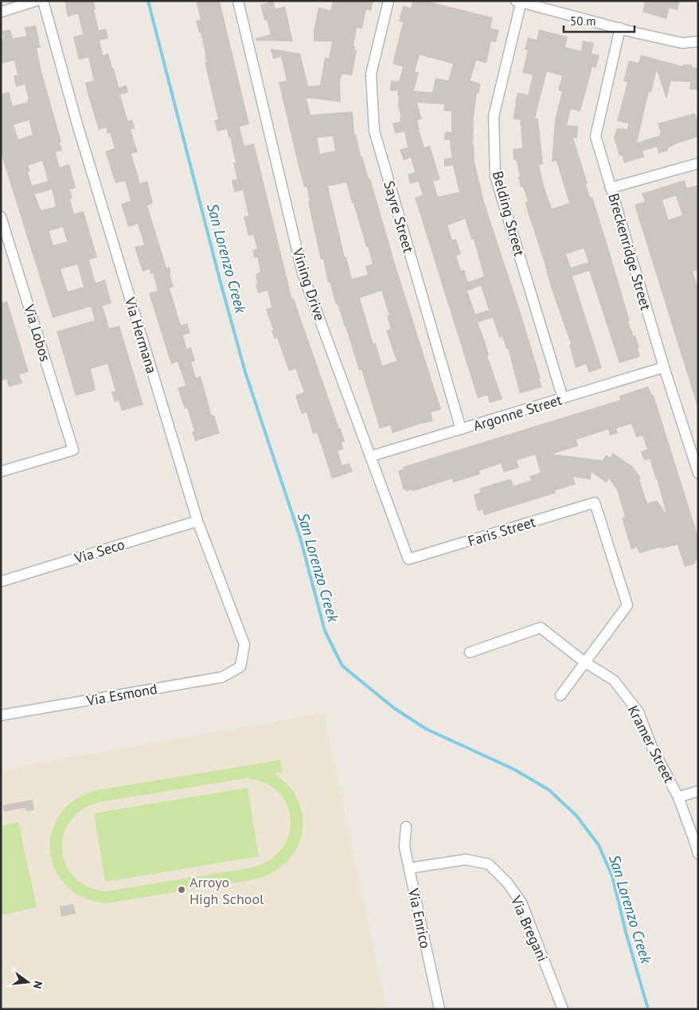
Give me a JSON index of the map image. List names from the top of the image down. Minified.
{"streets":{"street":["Belding Street","Sayre Street","Breckenridge Street","Vining Drive","Via Lobos","Via Hermana","Argonne Street","Faris Street","Via Seco","Via Esmond","Kramer Street","Via Enrico","Via Bregani"]},"crossings":[["Belding Street","Argonne Street"],["Sayre Street","Argonne Street"],["Breckenridge Street","Argonne Street"],["Vining Drive","Argonne Street"],["Vining Drive","Faris Street"],["Via Hermana","Via Seco"],["Via Hermana","Via Esmond"],["Faris Street","Kramer Street"],["Via Enrico","Via Bregani"]],"water":["San Lorenzo Creek"],"places":["Arroyo High School"],"scale_bar":"50 m","north":"right"}
